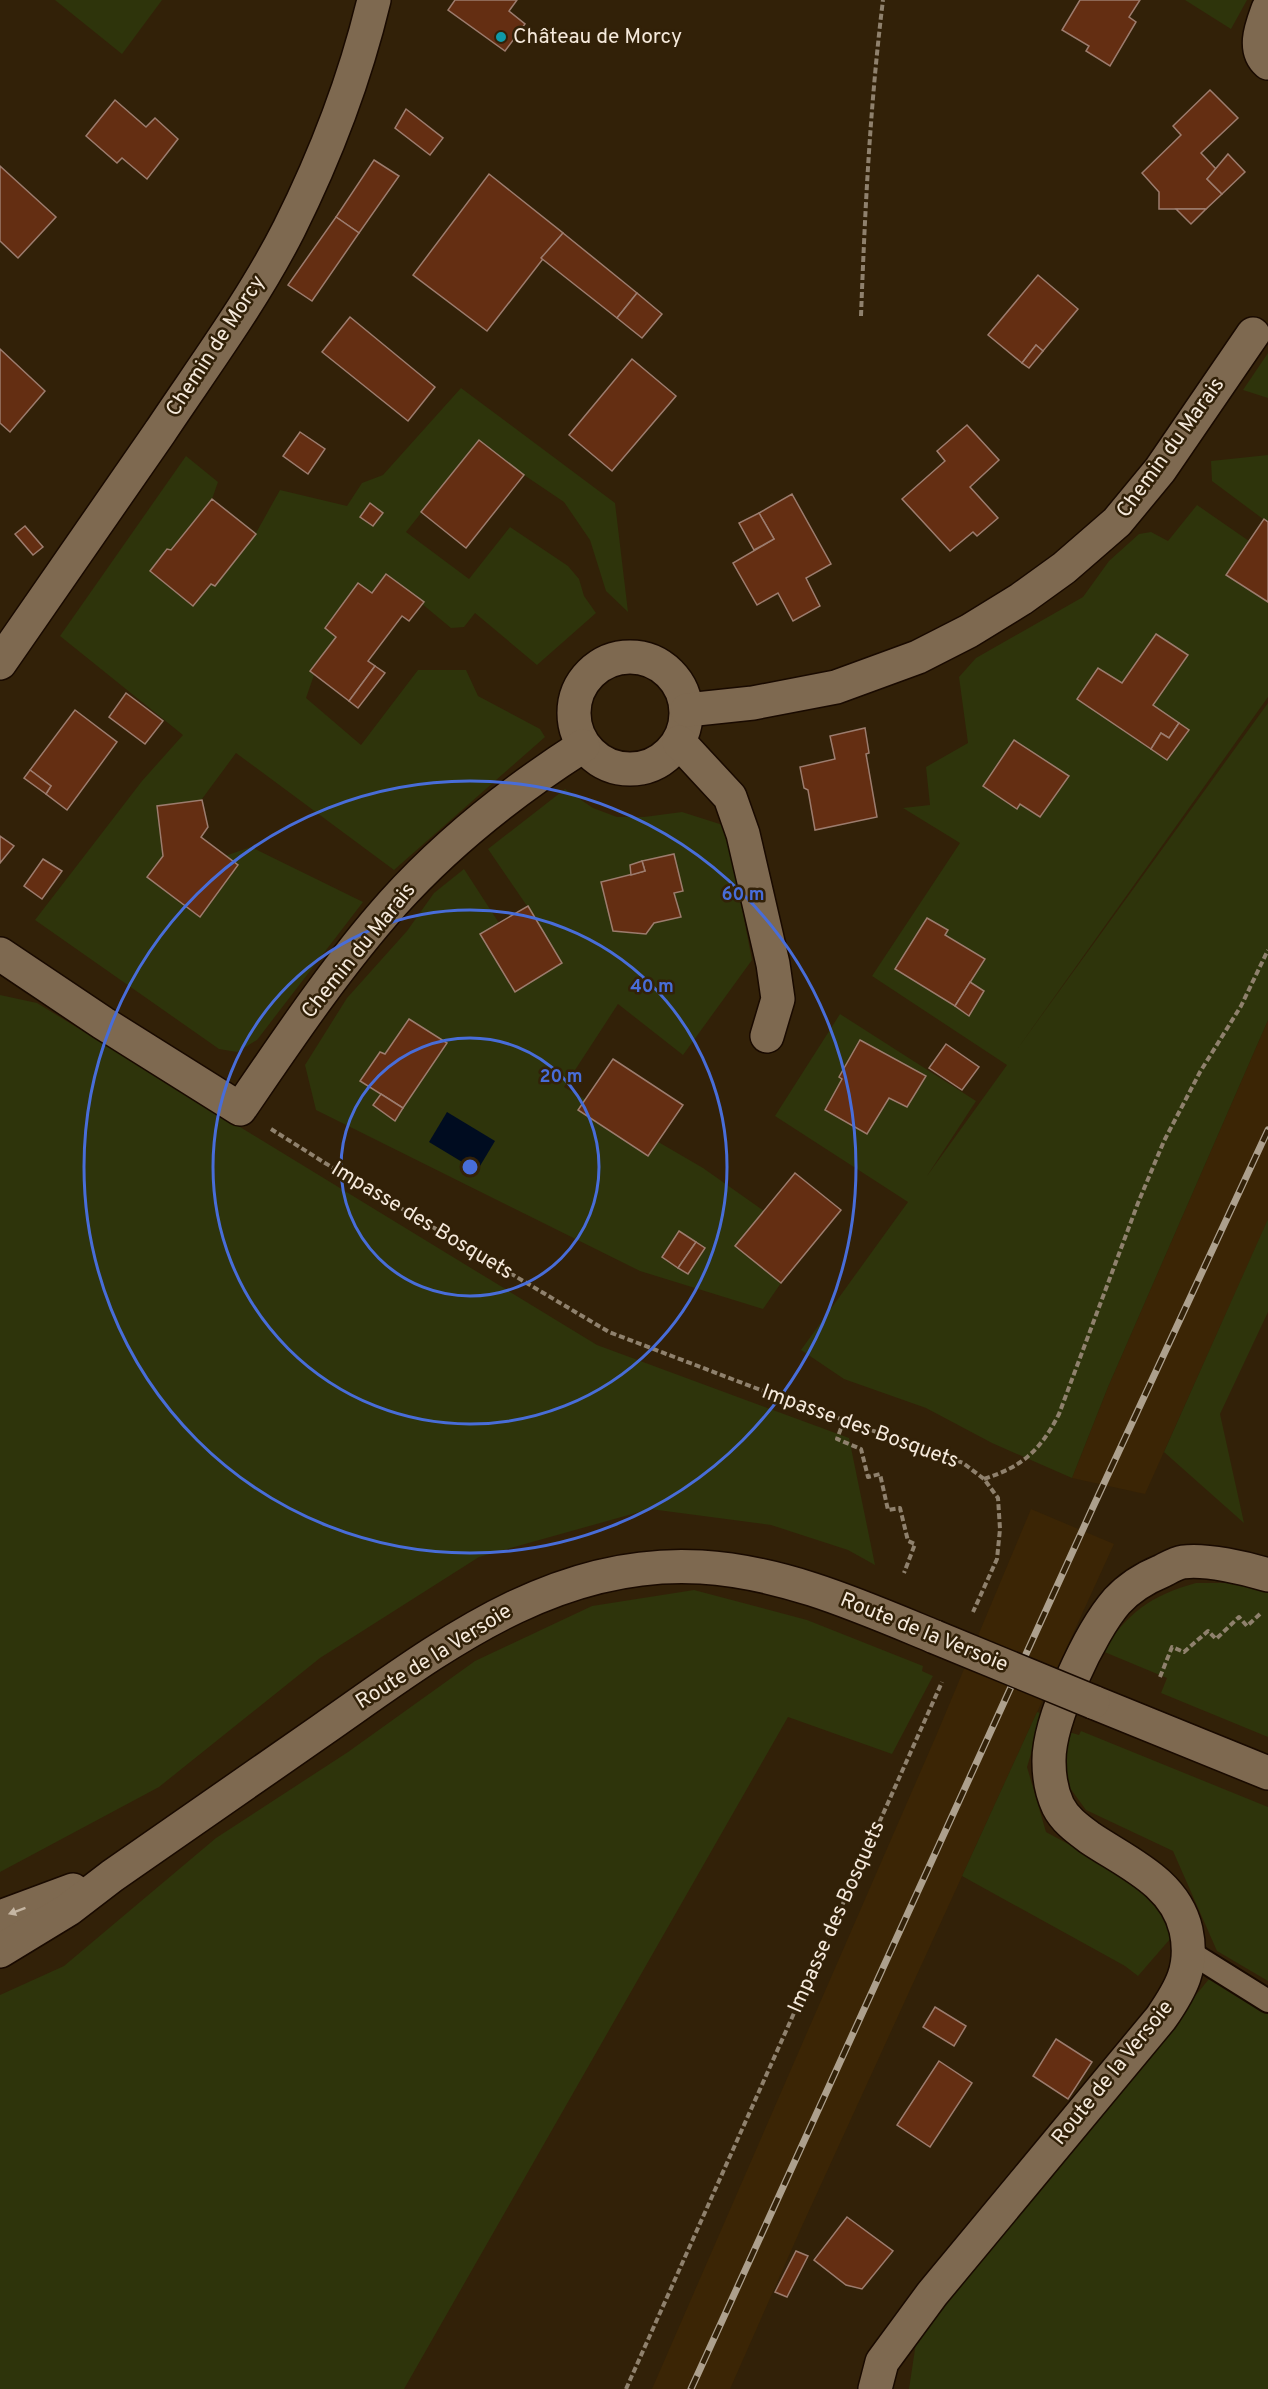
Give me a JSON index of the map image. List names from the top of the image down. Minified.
{"streets":{"street":["Chemin de Morcy","Chemin du Marais","Route de la Versoie"],"path":["Impasse des Bosquets"]},"crossings":[["Chemin du Marais","Impasse des Bosquets"]],"places":["Château de Morcy"],"rings":["60 m","40 m","20 m"]}
